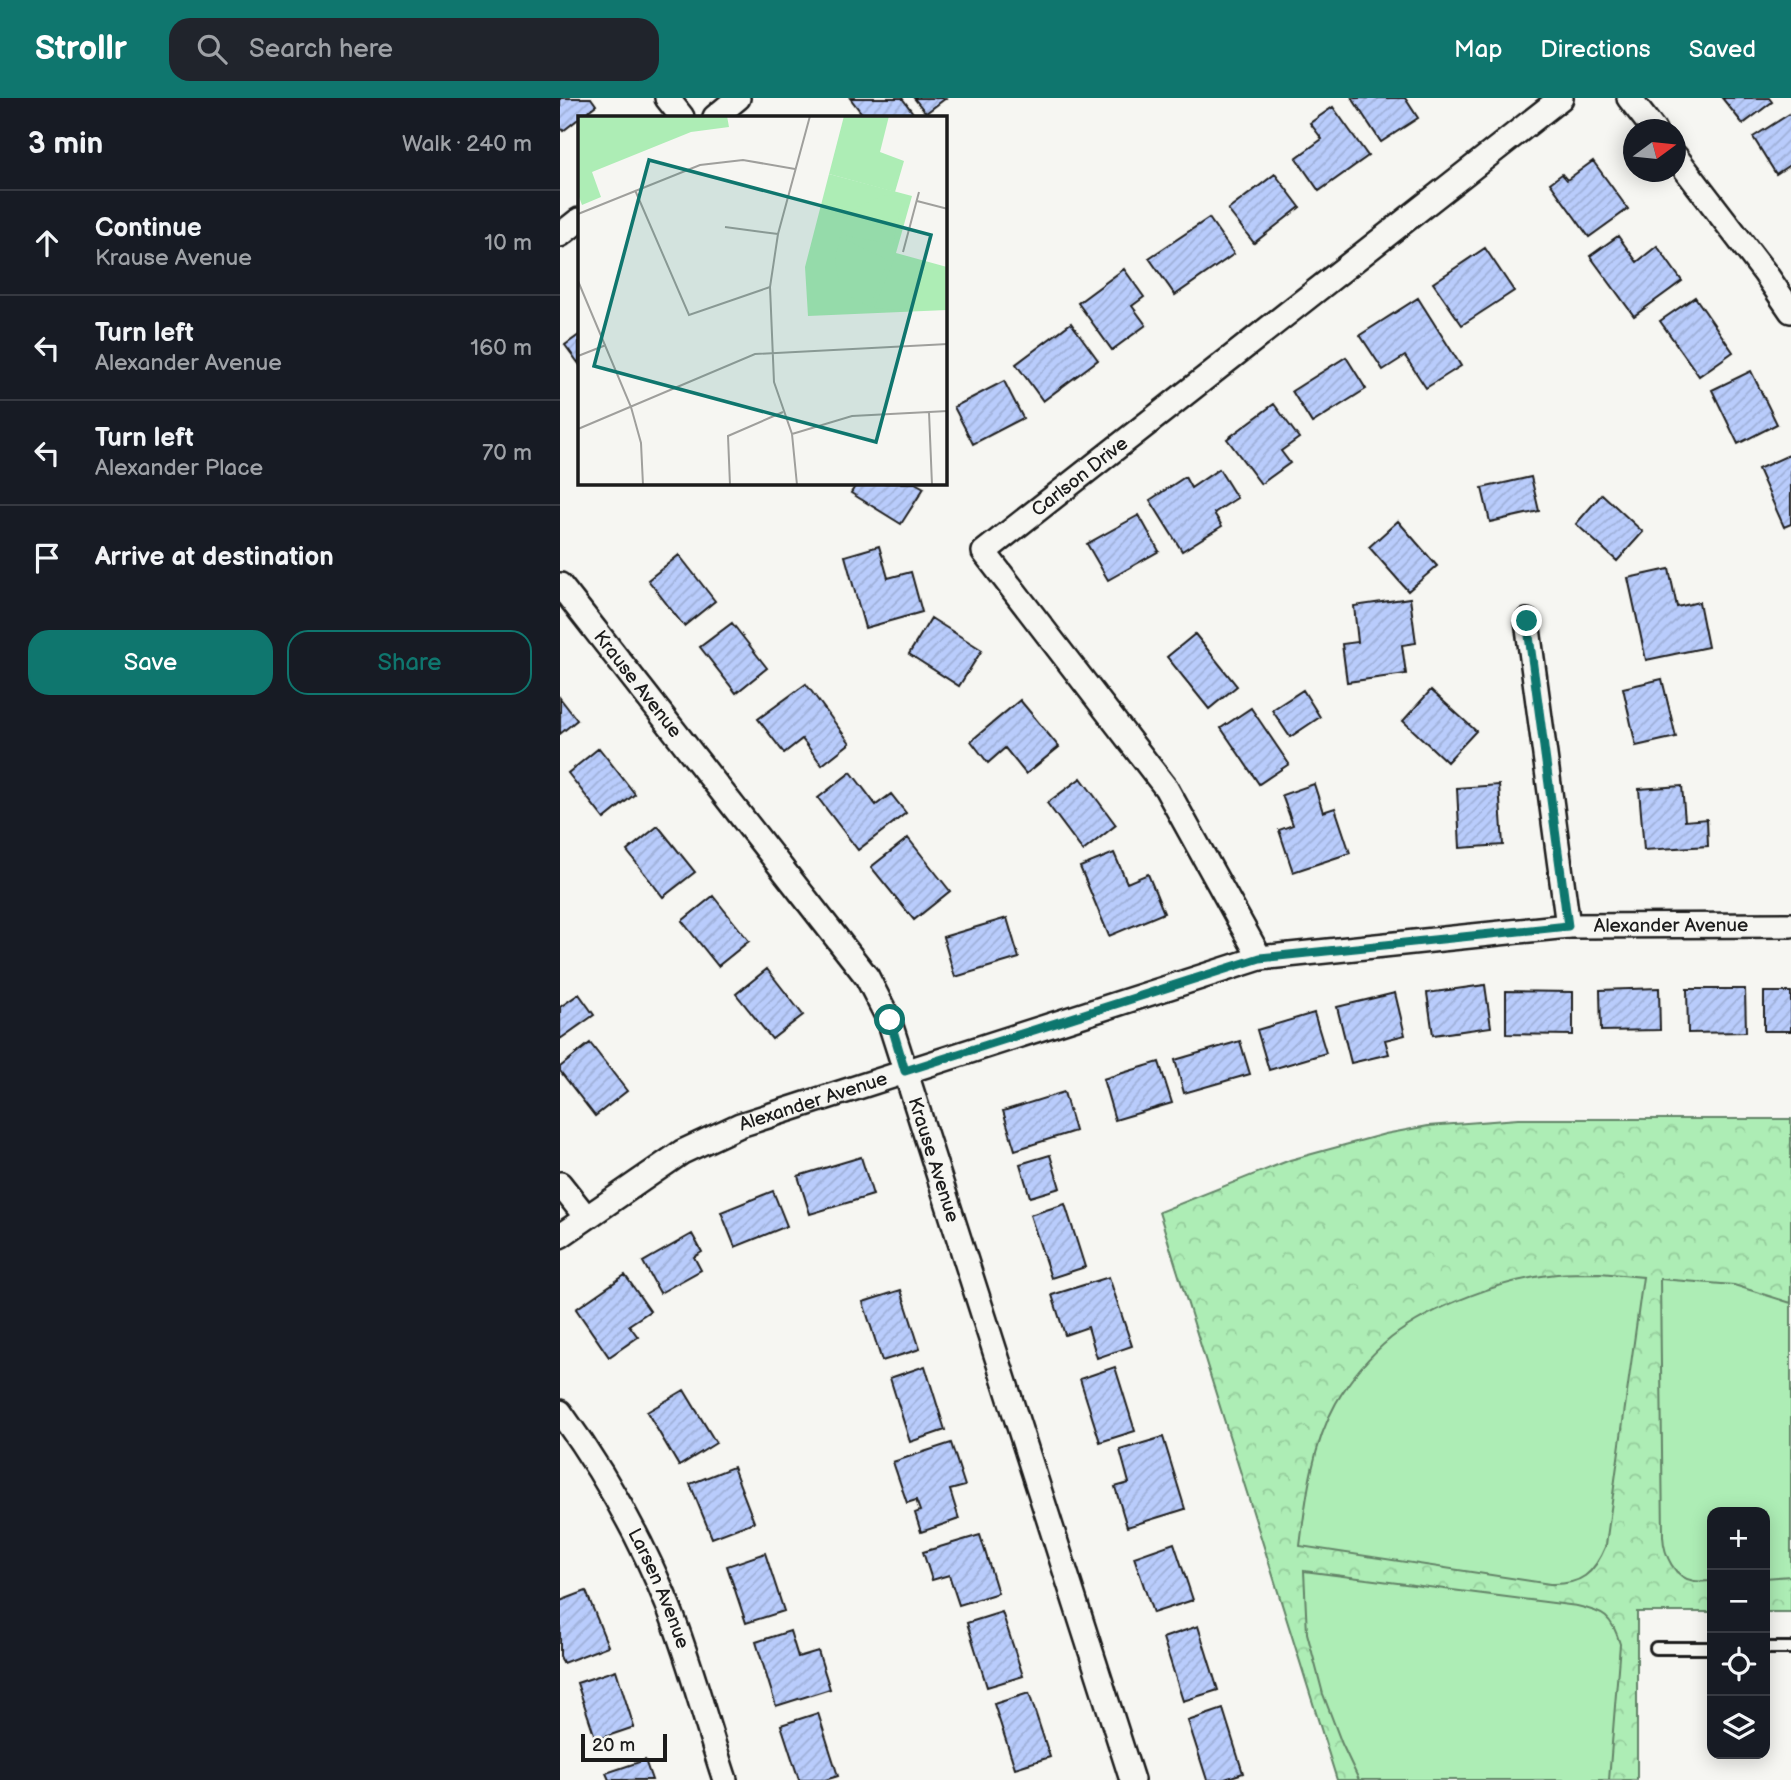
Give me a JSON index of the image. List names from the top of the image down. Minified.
{"streets":{"street":["Carlson Drive","Krause Avenue","Alexander Avenue","Larsen Avenue"]},"crossings":[["Carlson Drive","Alexander Avenue"],["Krause Avenue","Alexander Avenue"]],"scale_bar":"20 m","north":"right","page":{"header":"Strollr","search":"Search here","nav":["Map","Directions","Saved"],"heading":["3 min","Walk · 240 m"],"list":[["Continue","Krause Avenue","10 m"],["Turn left","Alexander Avenue","160 m"],["Turn left","Alexander Place","70 m"],"Arrive at destination"],"buttons":["Save","Share"],"map_buttons":["+","−"],"scale":"20 m"}}
